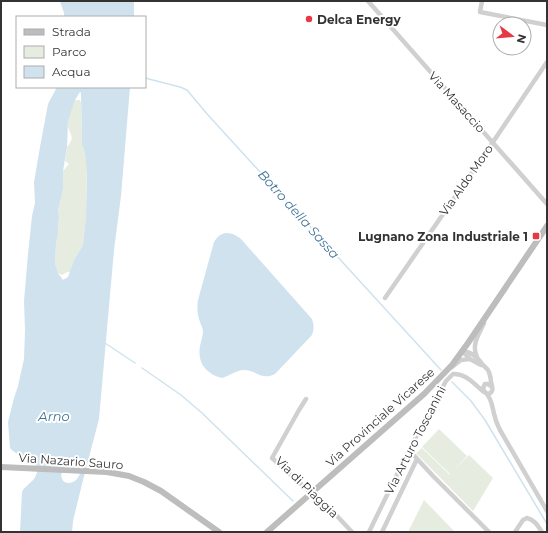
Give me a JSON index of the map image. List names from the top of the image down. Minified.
{"streets":{"main road":["Via Provinciale Vicarese","Via Nazario Sauro"],"street":["Via Masaccio","Via Aldo Moro","Via Arturo Toscanini","Via di Piaggia"]},"crossings":[["Via Masaccio","Via Aldo Moro"],["Via Provinciale Vicarese","Via di Piaggia"]],"water":["Botro della Sassa","Arno"],"places":{"other":["Delca Energy"],"transit":["Lugnano Zona Industriale 1"]},"legend":["Strada","Parco","Acqua"],"north":"right"}
